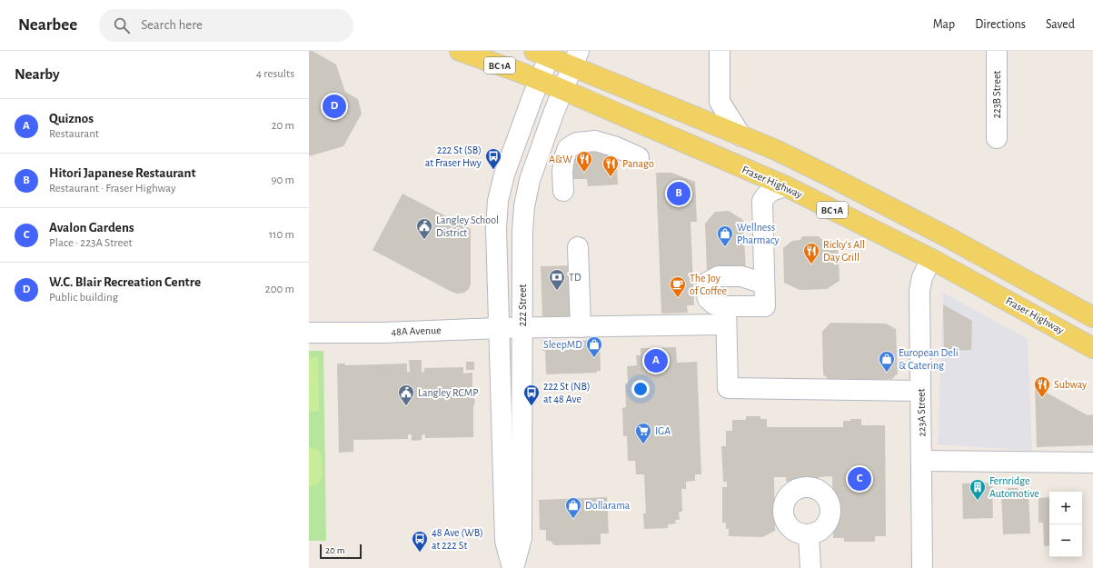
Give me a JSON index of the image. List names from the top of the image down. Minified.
{"streets":{"main road":["BC 1A","Fraser Highway"],"street":["223B Street","222 Street","48A Avenue","223A Street"]},"crossings":[["BC 1A","222 Street"],["Fraser Highway","222 Street"],["Fraser Highway","223A Street"],["222 Street","48A Avenue"]],"places":{"bus stop":["222 St (SB) at Fraser Hwy","222 St (NB) at 48 Ave","48 Ave (WB) at 222 St"],"restaurant":["A&W","Panago","Ricky's All Day Grill","Subway"],"public building":["Langley School District","Langley RCMP"],"shop":["Wellness Pharmacy","SleepMD","European Deli & Catering","Dollarama"],"bank":["TD"],"cafe":["The Joy of Coffee"],"supermarket":["IGA"],"building":["Fernridge Automotive"]},"scale_bar":"20 m","page":{"header":"Nearbee","search":"Search here","nav":["Map","Directions","Saved"],"heading":["Nearby","4 results"],"pins":["D","B","A","C"],"list":[{"mark":"A","name":"Quiznos","note":"Restaurant","value":"20 m"},{"mark":"B","name":"Hitori Japanese Restaurant","note":"Restaurant · Fraser Highway","value":"90 m"},{"mark":"C","name":"Avalon Gardens","note":"Place · 223A Street","value":"110 m"},{"mark":"D","name":"W.C. Blair Recreation Centre","note":"Public building","value":"200 m"}],"map_buttons":["+","−"],"scale":"20 m"}}
